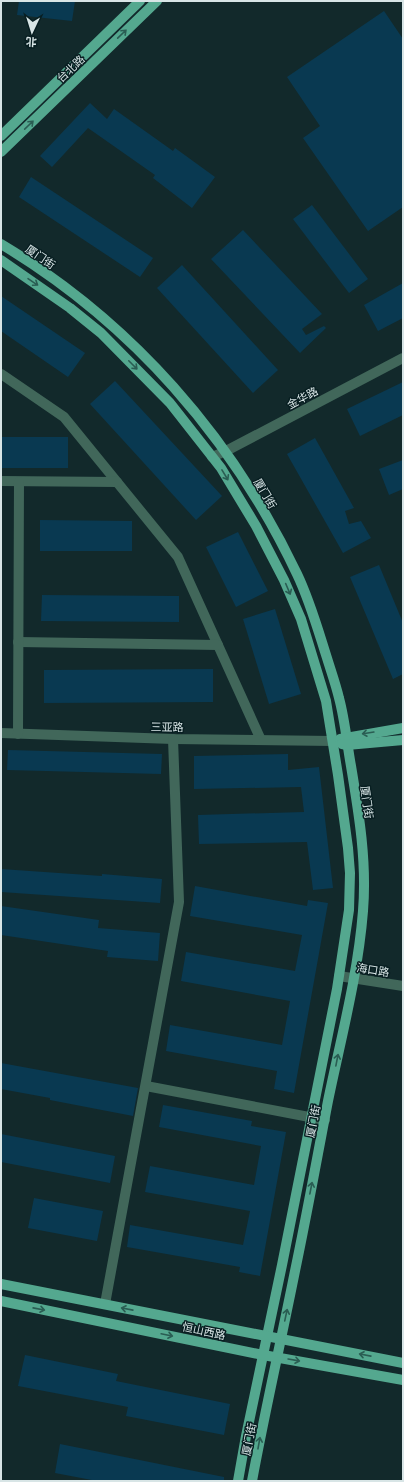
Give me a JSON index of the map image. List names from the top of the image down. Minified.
{"streets":{"main road":["台北路","厦门街","三亚路","恒山西路"],"street":["金华路","海口路"]},"crossings":[["厦门街","金华路"],["厦门街","三亚路"],["厦门街","海口路"],["厦门街","恒山西路"]],"north":"bottom"}
